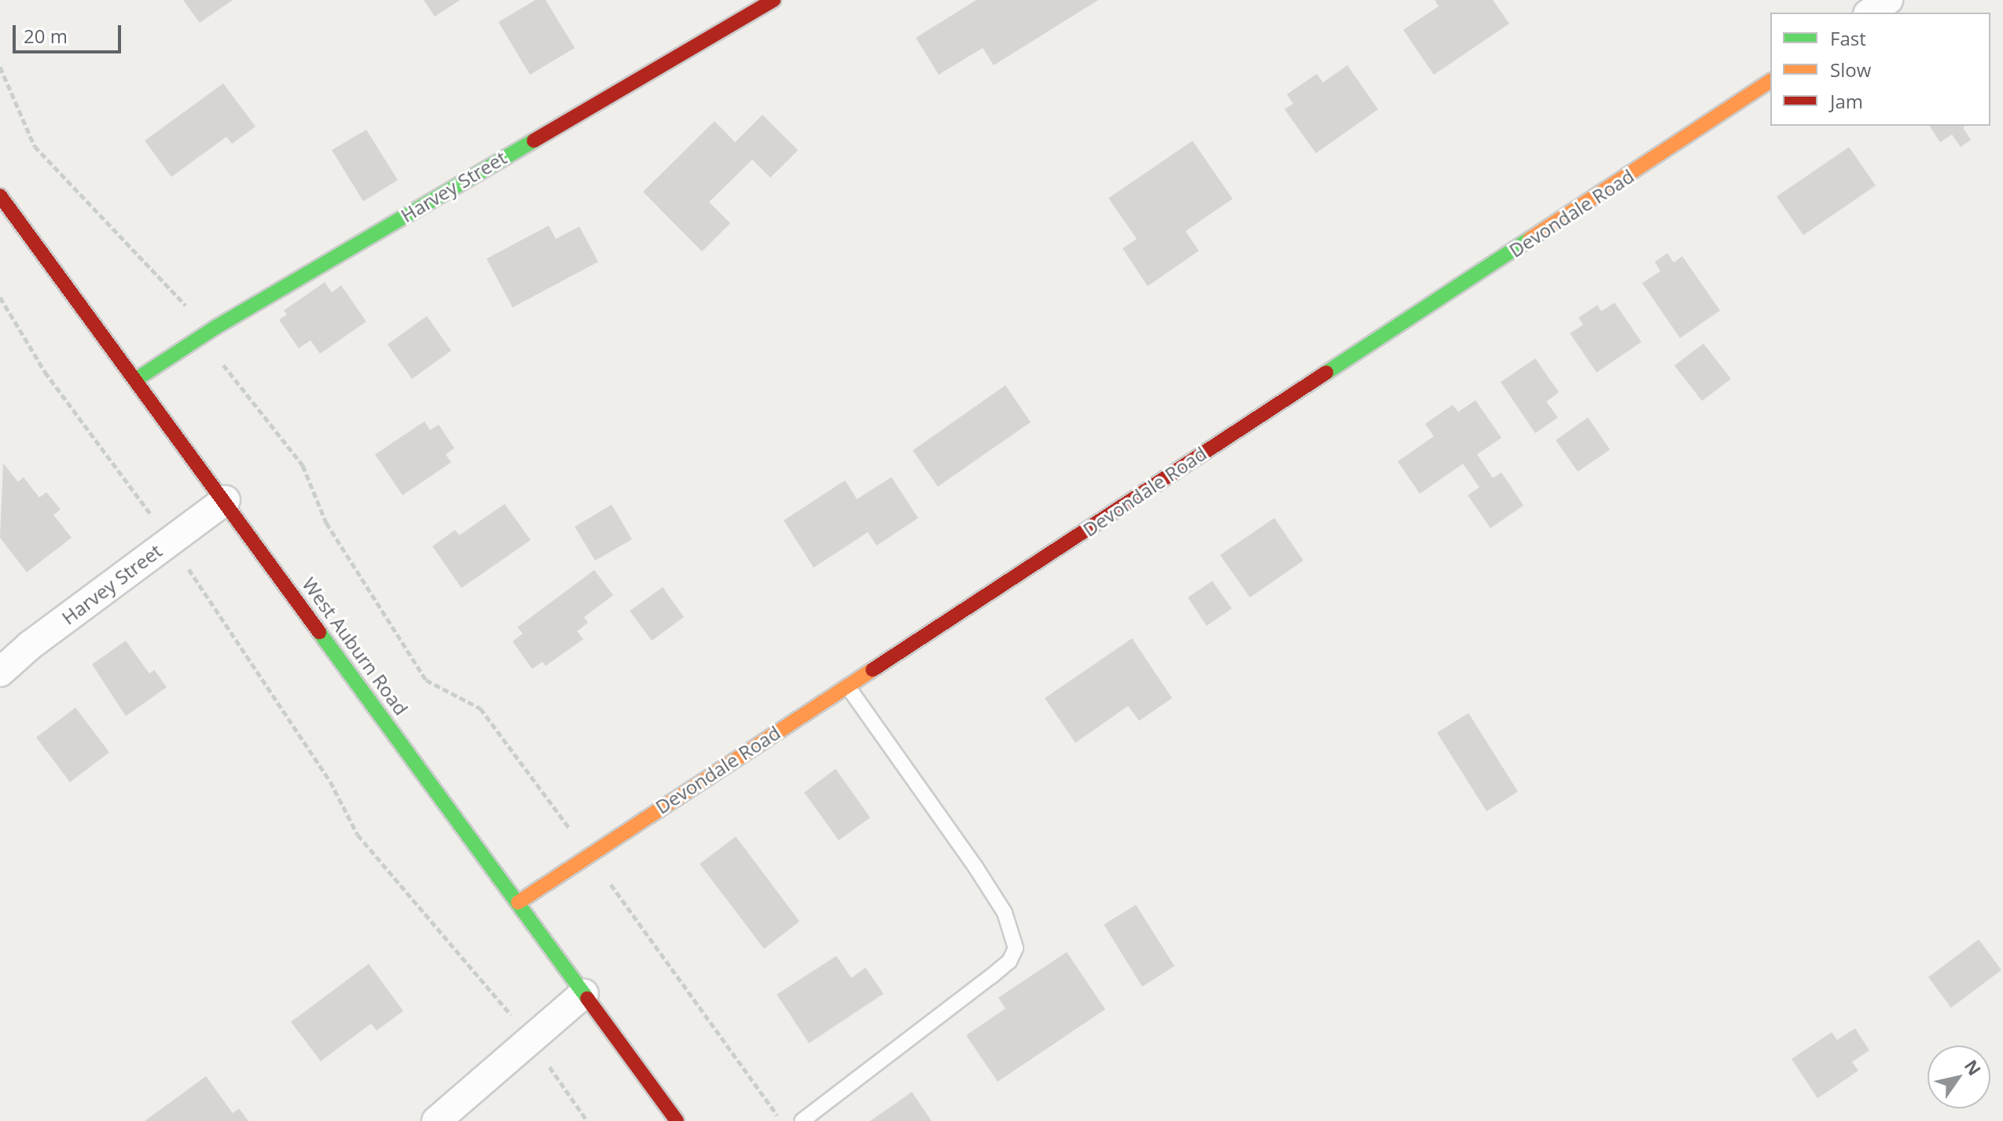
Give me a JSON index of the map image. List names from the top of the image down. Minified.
{"streets":{"street":["Harvey Street","Devondale Road","West Auburn Road"]},"crossings":[["Harvey Street","West Auburn Road"],["Devondale Road","West Auburn Road"]],"legend":["Fast","Slow","Jam"],"scale_bar":"20 m","north":"top right"}
